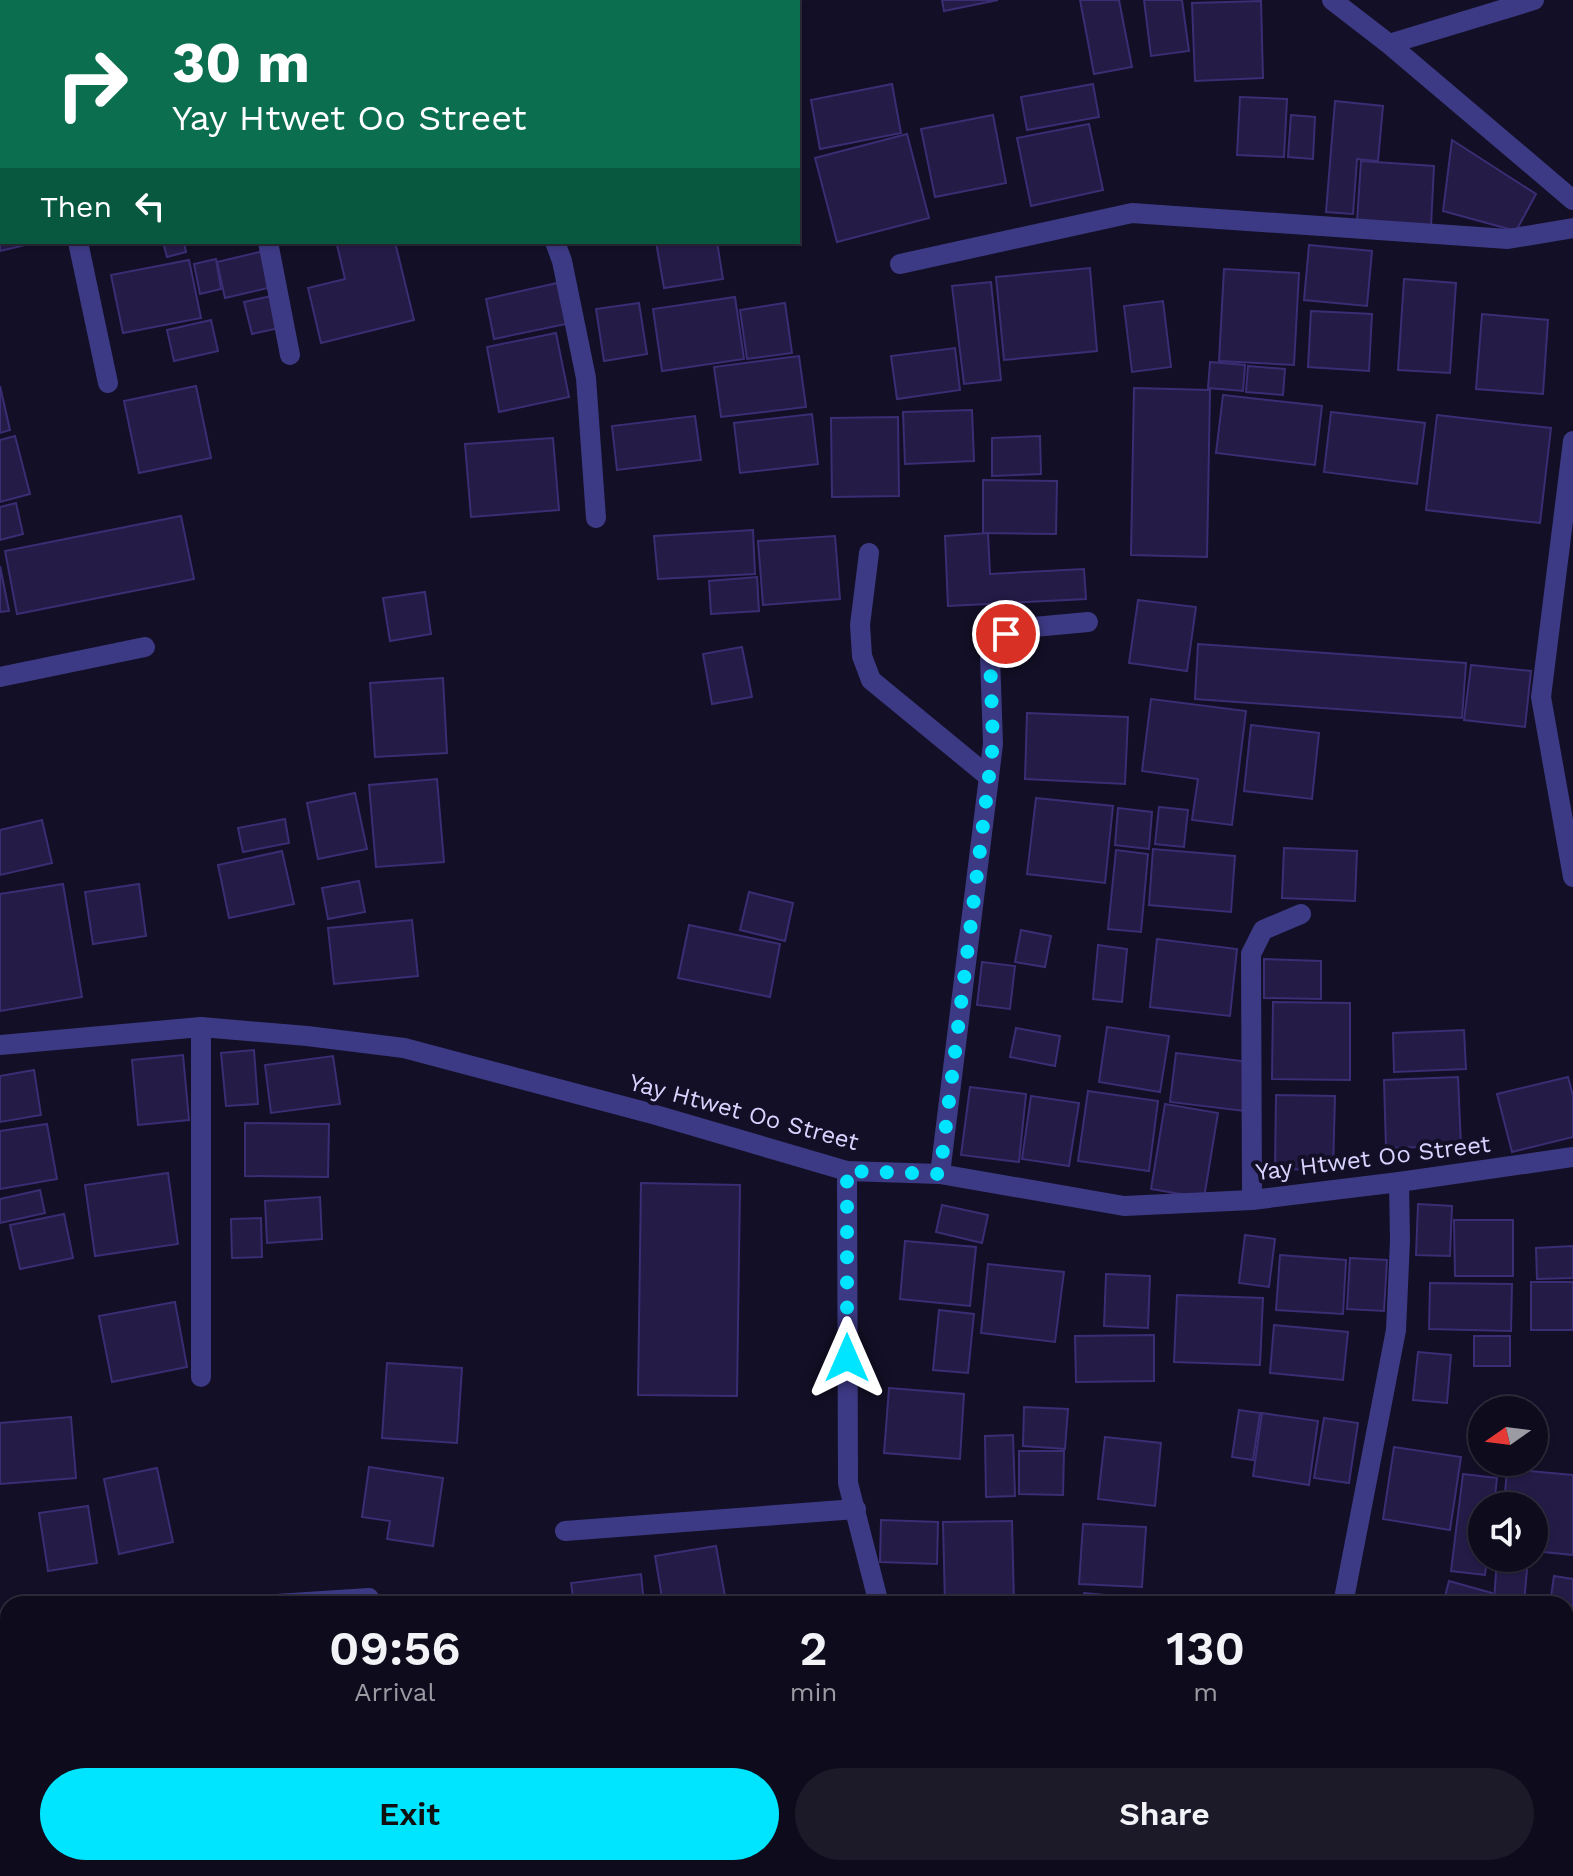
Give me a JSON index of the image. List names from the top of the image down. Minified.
{"streets":{"street":["Yay Htwet Oo Street"]},"north":"left","page":{"turn":["30 m","Yay Htwet Oo Street"],"then":"Then","eta":["09:56","Arrival","2","min","130","m"],"buttons":["Exit","Share"]}}
